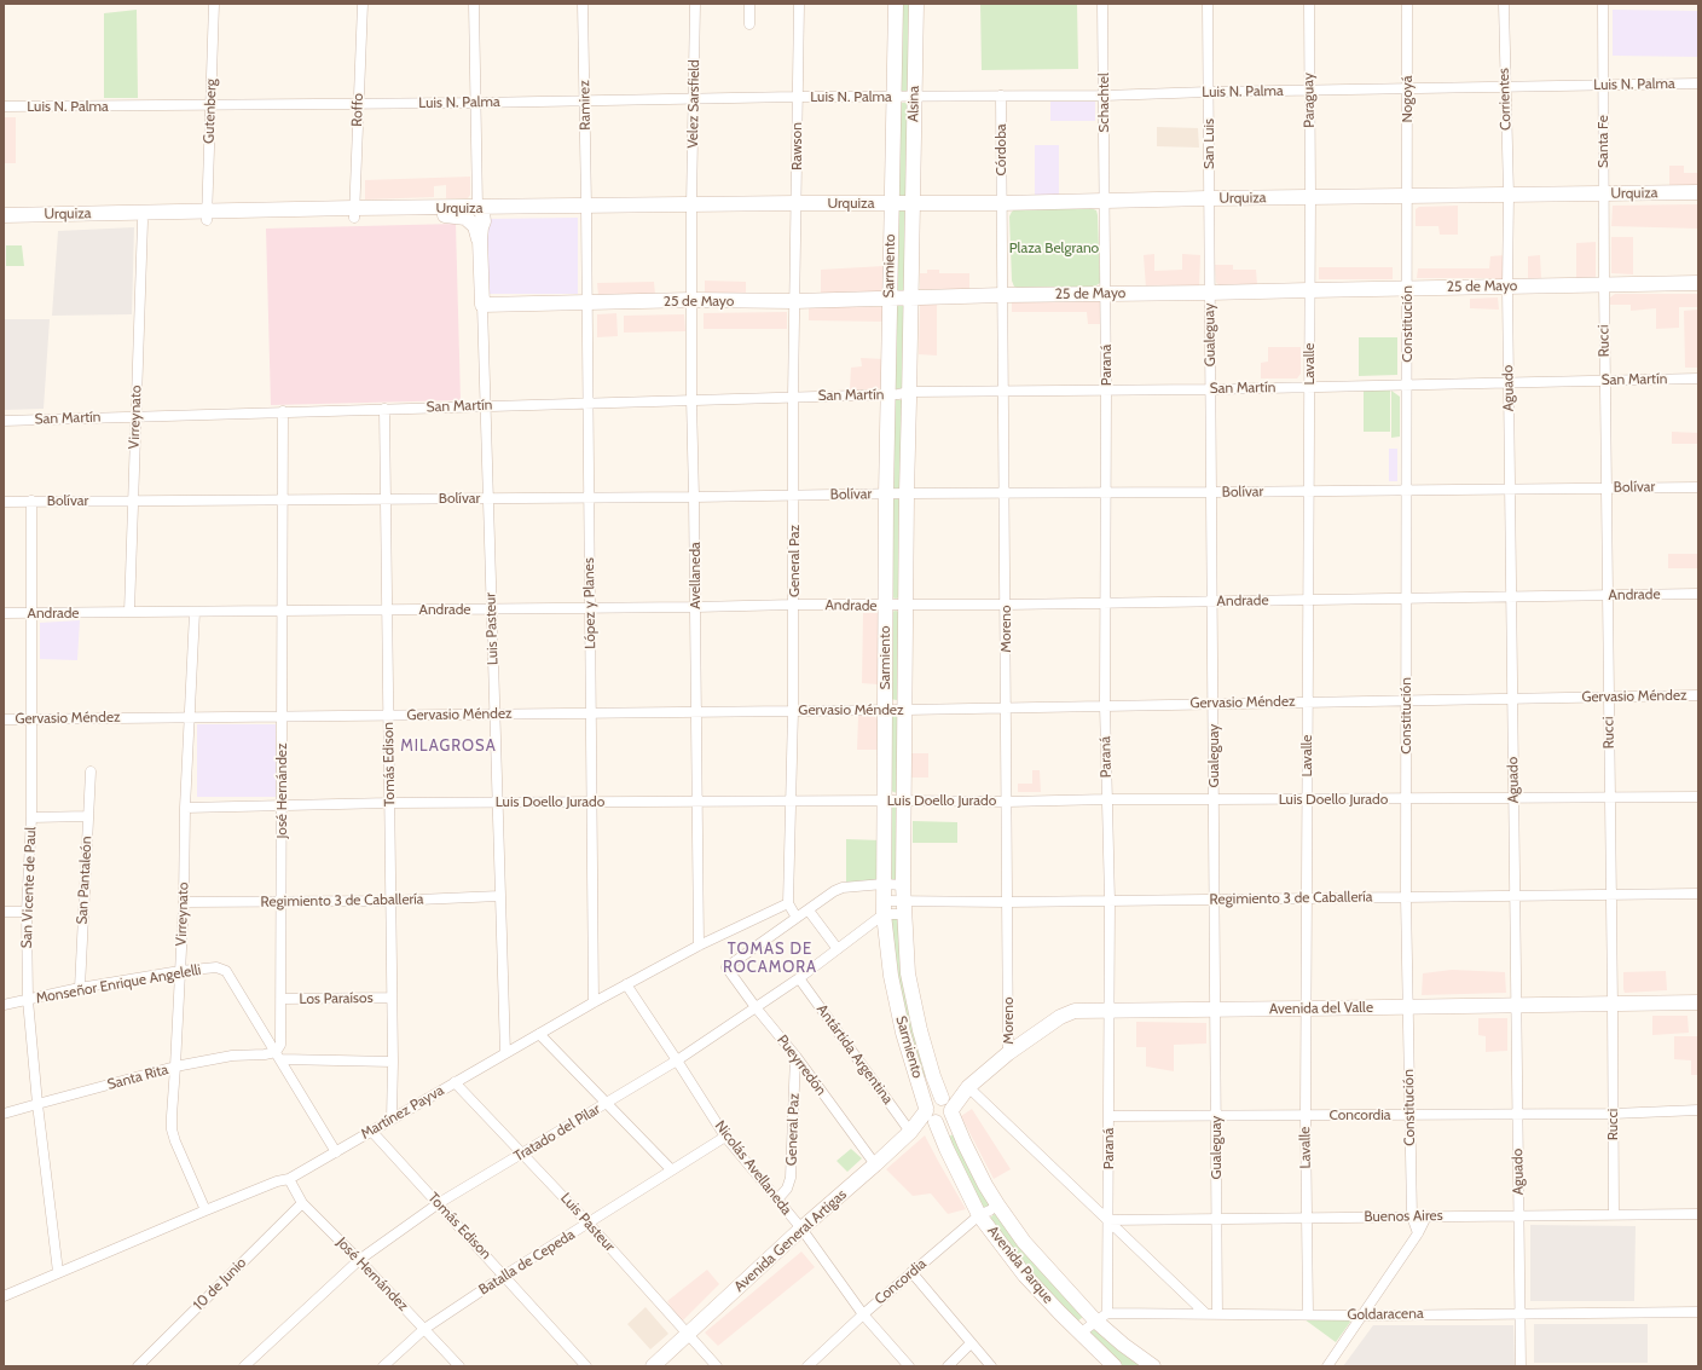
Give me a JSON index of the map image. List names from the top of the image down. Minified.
{"streets":{"main road":["Alsina","Urquiza","Sarmiento","25 de Mayo","Luis Pasteur","Avenida del Valle","Avenida General Artigas","Avenida Parque"],"street":["Luis N. Palma","Nogoyá","Corrientes","Paraguay","Schachtel","Velez Sarsfield","Ramirez","Roffo","Gutenberg","Santa Fe","San Luis","Rawson","Córdoba","Constitución","Gualeguay","Rucci","Lavalle","Paraná","San Martín","Aguado","Virreynato","Bolívar","General Paz","Avellaneda","Andrade","López y Planes","Moreno","Gervasio Méndez","Tomás Edison","José Hernández","Luis Doello Jurado","San Pantaleón","San Vicente de Paul","Regimiento 3 de Caballería","Monseñor Enrique Angelelli","Los Paraísos","Antártida Argentina","Pueyrredón","Santa Rita","Martínez Payva","Concordia","Tratado del Pilar","Nicolás Avellaneda","Buenos Aires","Batalla de Cepeda","10 de Junio","Goldaracena"]},"crossings":[["Luis N. Palma","Nogoyá"],["Luis N. Palma","Corrientes"],["Luis N. Palma","Paraguay"],["Luis N. Palma","Schachtel"],["Luis N. Palma","Velez Sarsfield"],["Luis N. Palma","Alsina"],["Luis N. Palma","Ramirez"],["Luis N. Palma","Roffo"],["Luis N. Palma","Gutenberg"],["Luis N. Palma","Santa Fe"],["Luis N. Palma","San Luis"],["Luis N. Palma","Rawson"],["Luis N. Palma","Córdoba"],["Nogoyá","Urquiza"],["Nogoyá","Constitución"],["Corrientes","Urquiza"],["Corrientes","Aguado"],["Paraguay","Urquiza"],["Paraguay","Lavalle"],["Schachtel","Urquiza"],["Schachtel","Paraná"],["Velez Sarsfield","Urquiza"],["Velez Sarsfield","Avellaneda"],["Alsina","Urquiza"],["Alsina","Sarmiento"],["Ramirez","Urquiza"],["Ramirez","López y Planes"],["Roffo","Urquiza"],["Gutenberg","Urquiza"],["Santa Fe","Urquiza"],["Santa Fe","Rucci"],["San Luis","Urquiza"],["San Luis","Gualeguay"],["Rawson","Urquiza"],["Rawson","General Paz"],["Córdoba","Urquiza"],["Córdoba","Moreno"],["Urquiza","Sarmiento"],["Urquiza","Constitución"],["Urquiza","Gualeguay"],["Urquiza","Rucci"],["Urquiza","Lavalle"],["Urquiza","Paraná"],["Urquiza","Aguado"],["Urquiza","Virreynato"],["Urquiza","General Paz"],["Urquiza","Avellaneda"],["Urquiza","López y Planes"],["Urquiza","Luis Pasteur"],["Urquiza","Moreno"],["Sarmiento","25 de Mayo"],["Sarmiento","San Martín"],["Sarmiento","Bolívar"],["Sarmiento","Andrade"],["Sarmiento","Gervasio Méndez"],["Sarmiento","Luis Doello Jurado"],["Sarmiento","Regimiento 3 de Caballería"],["Sarmiento","Avenida del Valle"],["Sarmiento","Tratado del Pilar"],["Sarmiento","Avenida General Artigas"],["Sarmiento","Avenida Parque"],["25 de Mayo","Constitución"],["25 de Mayo","Gualeguay"],["25 de Mayo","Rucci"],["25 de Mayo","Lavalle"],["25 de Mayo","Paraná"],["25 de Mayo","Aguado"],["25 de Mayo","General Paz"],["25 de Mayo","Avellaneda"],["25 de Mayo","López y Planes"],["25 de Mayo","Luis Pasteur"],["25 de Mayo","Moreno"],["Constitución","San Martín"],["Constitución","Bolívar"],["Constitución","Andrade"],["Constitución","Gervasio Méndez"],["Constitución","Luis Doello Jurado"],["Constitución","Regimiento 3 de Caballería"],["Constitución","Avenida del Valle"],["Constitución","Concordia"],["Constitución","Buenos Aires"],["Gualeguay","San Martín"],["Gualeguay","Bolívar"],["Gualeguay","Andrade"],["Gualeguay","Gervasio Méndez"],["Gualeguay","Luis Doello Jurado"],["Gualeguay","Regimiento 3 de Caballería"],["Gualeguay","Avenida del Valle"],["Gualeguay","Concordia"],["Gualeguay","Buenos Aires"],["Gualeguay","Goldaracena"],["Rucci","San Martín"],["Rucci","Bolívar"],["Rucci","Andrade"],["Rucci","Gervasio Méndez"],["Rucci","Luis Doello Jurado"],["Rucci","Regimiento 3 de Caballería"],["Rucci","Avenida del Valle"],["Rucci","Concordia"],["Rucci","Buenos Aires"],["Lavalle","San Martín"],["Lavalle","Bolívar"],["Lavalle","Andrade"],["Lavalle","Gervasio Méndez"],["Lavalle","Luis Doello Jurado"],["Lavalle","Regimiento 3 de Caballería"],["Lavalle","Avenida del Valle"],["Lavalle","Concordia"],["Lavalle","Buenos Aires"],["Lavalle","Goldaracena"],["Paraná","San Martín"],["Paraná","Bolívar"],["Paraná","Andrade"],["Paraná","Gervasio Méndez"],["Paraná","Luis Doello Jurado"],["Paraná","Regimiento 3 de Caballería"],["Paraná","Avenida del Valle"],["Paraná","Concordia"],["Paraná","Buenos Aires"],["Paraná","Goldaracena"],["San Martín","Aguado"],["San Martín","Virreynato"],["San Martín","General Paz"],["San Martín","Avellaneda"],["San Martín","López y Planes"],["San Martín","Luis Pasteur"],["San Martín","Moreno"],["San Martín","Tomás Edison"],["San Martín","José Hernández"],["Aguado","Bolívar"],["Aguado","Andrade"],["Aguado","Gervasio Méndez"],["Aguado","Luis Doello Jurado"],["Aguado","Regimiento 3 de Caballería"],["Aguado","Avenida del Valle"],["Aguado","Concordia"],["Aguado","Buenos Aires"],["Aguado","Goldaracena"],["Virreynato","Bolívar"],["Virreynato","Andrade"],["Virreynato","Gervasio Méndez"],["Virreynato","Luis Doello Jurado"],["Virreynato","Regimiento 3 de Caballería"],["Virreynato","Monseñor Enrique Angelelli"],["Virreynato","Santa Rita"],["Virreynato","Martínez Payva"],["Bolívar","General Paz"],["Bolívar","Avellaneda"],["Bolívar","López y Planes"],["Bolívar","Luis Pasteur"],["Bolívar","Moreno"],["Bolívar","Tomás Edison"],["Bolívar","José Hernández"],["Bolívar","San Vicente de Paul"],["General Paz","Andrade"],["General Paz","Gervasio Méndez"],["General Paz","Luis Doello Jurado"],["General Paz","Pueyrredón"],["General Paz","Martínez Payva"],["General Paz","Nicolás Avellaneda"],["Avellaneda","Andrade"],["Avellaneda","Gervasio Méndez"],["Avellaneda","Luis Doello Jurado"],["Avellaneda","Martínez Payva"],["Andrade","López y Planes"],["Andrade","Luis Pasteur"],["Andrade","Moreno"],["Andrade","Tomás Edison"],["Andrade","José Hernández"],["Andrade","San Vicente de Paul"],["López y Planes","Gervasio Méndez"],["López y Planes","Luis Doello Jurado"],["López y Planes","Martínez Payva"],["Luis Pasteur","Gervasio Méndez"],["Luis Pasteur","Luis Doello Jurado"],["Luis Pasteur","Regimiento 3 de Caballería"],["Luis Pasteur","Martínez Payva"],["Luis Pasteur","Tratado del Pilar"],["Luis Pasteur","Avenida General Artigas"],["Luis Pasteur","Batalla de Cepeda"],["Moreno","Gervasio Méndez"],["Moreno","Luis Doello Jurado"],["Moreno","Regimiento 3 de Caballería"],["Moreno","Avenida del Valle"],["Gervasio Méndez","Tomás Edison"],["Gervasio Méndez","José Hernández"],["Gervasio Méndez","San Vicente de Paul"],["Tomás Edison","Luis Doello Jurado"],["Tomás Edison","Regimiento 3 de Caballería"],["Tomás Edison","Los Paraísos"],["Tomás Edison","Santa Rita"],["Tomás Edison","Martínez Payva"],["Tomás Edison","Tratado del Pilar"],["Tomás Edison","Batalla de Cepeda"],["José Hernández","Luis Doello Jurado"],["José Hernández","Regimiento 3 de Caballería"],["José Hernández","Monseñor Enrique Angelelli"],["José Hernández","Los Paraísos"],["José Hernández","Santa Rita"],["José Hernández","Martínez Payva"],["José Hernández","Tratado del Pilar"],["José Hernández","Batalla de Cepeda"],["José Hernández","10 de Junio"],["San Pantaleón","Monseñor Enrique Angelelli"],["San Vicente de Paul","Monseñor Enrique Angelelli"],["San Vicente de Paul","Santa Rita"],["San Vicente de Paul","Martínez Payva"],["Regimiento 3 de Caballería","Tratado del Pilar"],["Monseñor Enrique Angelelli","Santa Rita"],["Antártida Argentina","Tratado del Pilar"],["Antártida Argentina","Avenida General Artigas"],["Pueyrredón","Tratado del Pilar"],["Pueyrredón","Avenida General Artigas"],["Martínez Payva","Nicolás Avellaneda"],["Concordia","Nicolás Avellaneda"],["Concordia","Avenida Parque"],["Tratado del Pilar","Nicolás Avellaneda"],["Nicolás Avellaneda","Avenida General Artigas"],["Nicolás Avellaneda","Batalla de Cepeda"]],"districts":["MILAGROSA","TOMAS DE ROCAMORA"],"parks":["Plaza Belgrano"]}
